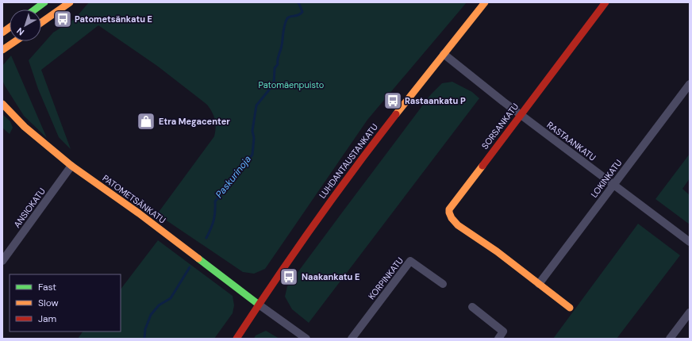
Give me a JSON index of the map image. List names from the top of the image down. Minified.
{"streets":{"street":["SORSANKATU","RASTAANKATU","LUHDANTAUSTANKATU","LOKINKATU","PATOMETSÄNKATU","ANSIOKATU","KORPINKATU"]},"crossings":[["SORSANKATU","RASTAANKATU"],["SORSANKATU","LOKINKATU"],["RASTAANKATU","LUHDANTAUSTANKATU"],["RASTAANKATU","LOKINKATU"],["LUHDANTAUSTANKATU","PATOMETSÄNKATU"],["PATOMETSÄNKATU","ANSIOKATU"]],"water":["Paskurinoja"],"parks":["Patomäenpuisto"],"places":{"bus stop":["Patometsänkatu E","Rastaankatu P","Naakankatu E"],"shop":["Etra Megacenter"]},"legend":["Fast","Slow","Jam"],"north":"bottom left"}
